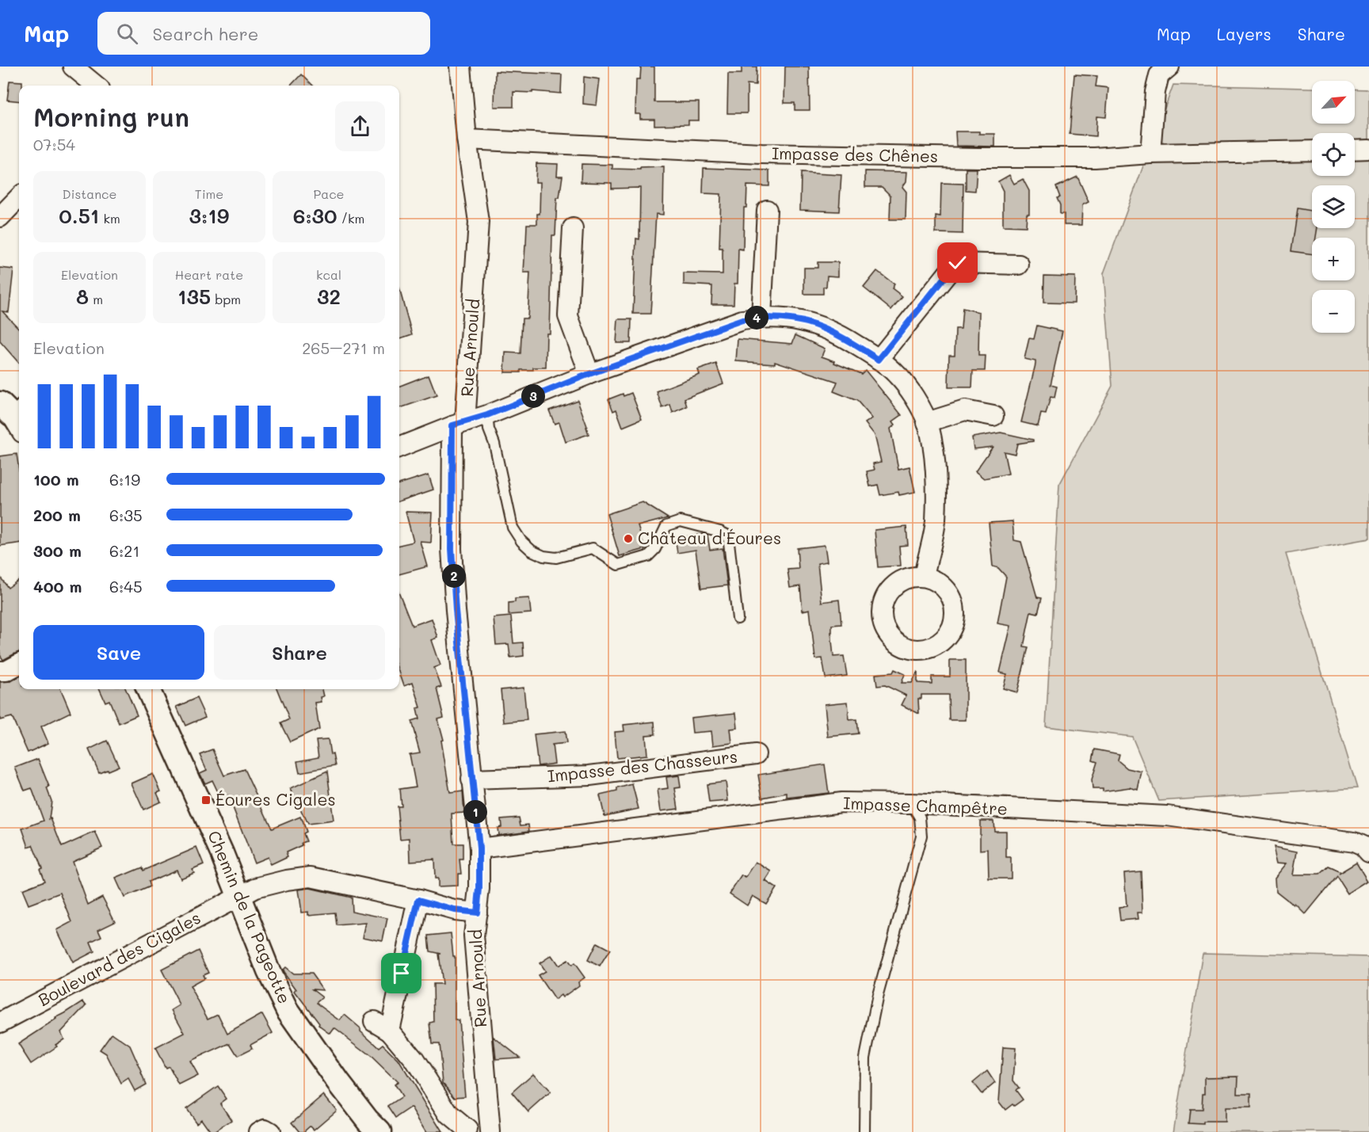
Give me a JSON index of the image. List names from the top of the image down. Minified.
{"streets":{"street":["Impasse des Chênes","Rue Arnould","Impasse des Chasseurs","Impasse Champêtre","Chemin de la Pageotte","Boulevard des Cigales"]},"crossings":[["Impasse des Chênes","Rue Arnould"],["Rue Arnould","Impasse des Chasseurs"],["Rue Arnould","Impasse Champêtre"],["Rue Arnould","Boulevard des Cigales"],["Chemin de la Pageotte","Boulevard des Cigales"]],"places":{"other":["Château d'Éoures"],"transit":["Éoures Cigales"]},"north":"top right","page":{"header":"Map","search":"Search here","nav":["Map","Layers","Share"],"map_buttons":["+","−"],"heading":["Morning run","07:54"],"stats":[["Distance","0.51 km"],["Time","3:19"],["Pace","6:30 /km"],["Elevation","8 m"],["Heart rate","135 bpm"],["kcal","32"]],"pins":["4","3","2","1"],"chart":["Elevation","265–271 m"],"list":[{"name":"100 m","note":"6:19"},{"name":"200 m","note":"6:35"},{"name":"300 m","note":"6:21"},{"name":"400 m","note":"6:45"}],"buttons":["Save","Share"]}}
